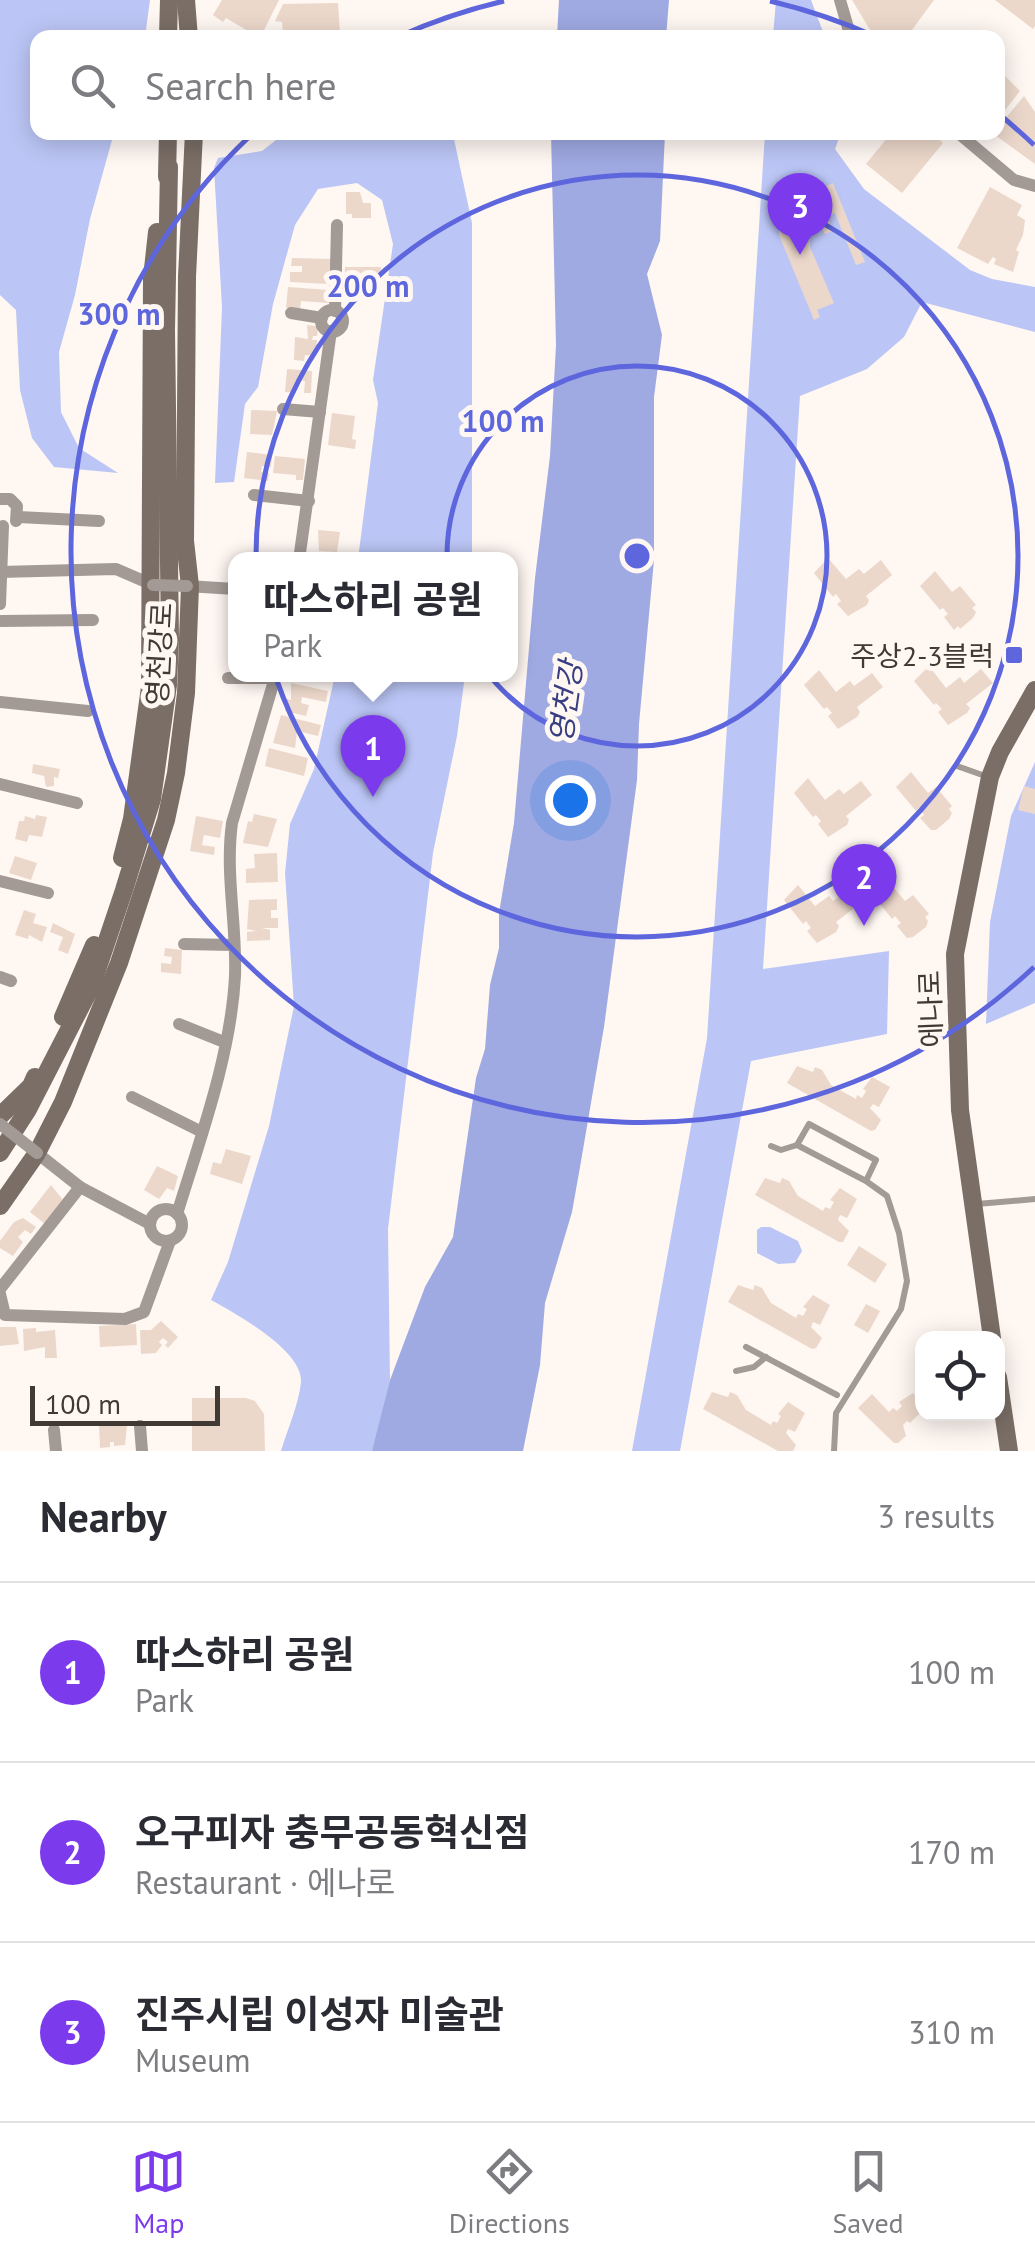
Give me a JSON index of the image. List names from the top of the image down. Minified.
{"streets":{"street":["영천강로","에나로"]},"water":["영천강"],"places":{"transit":["주상2-3블럭"]},"scale_bar":"100 m","page":{"search":"Search here","pins":["3","1","2"],"popup":["따스하리 공원","Park"],"scale":"100 m","heading":["Nearby","3 results"],"list":[{"mark":"1","name":"따스하리 공원","note":"Park","value":"100 m"},{"mark":"2","name":"오구피자 충무공동혁신점","note":"Restaurant · 에나로","value":"170 m"},{"mark":"3","name":"진주시립 이성자 미술관","note":"Museum","value":"310 m"}],"nav":["Map","Directions","Saved"]},"rings":["200 m","300 m","100 m"]}
